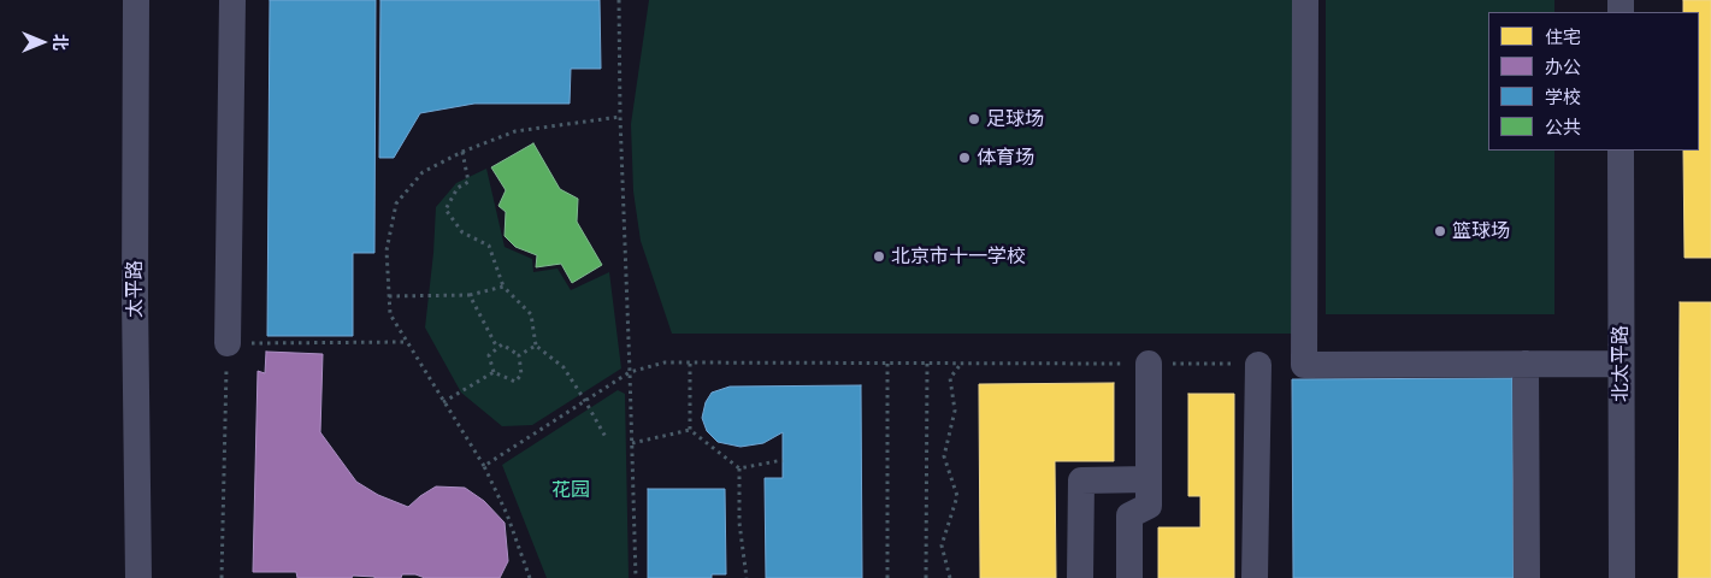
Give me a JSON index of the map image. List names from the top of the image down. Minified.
{"streets":{"street":["太平路","北太平路"]},"parks":["花园"],"places":["足球场","体育场","篮球场","北京市十一学校"],"legend":["住宅","办公","学校","公共"],"north":"right"}
